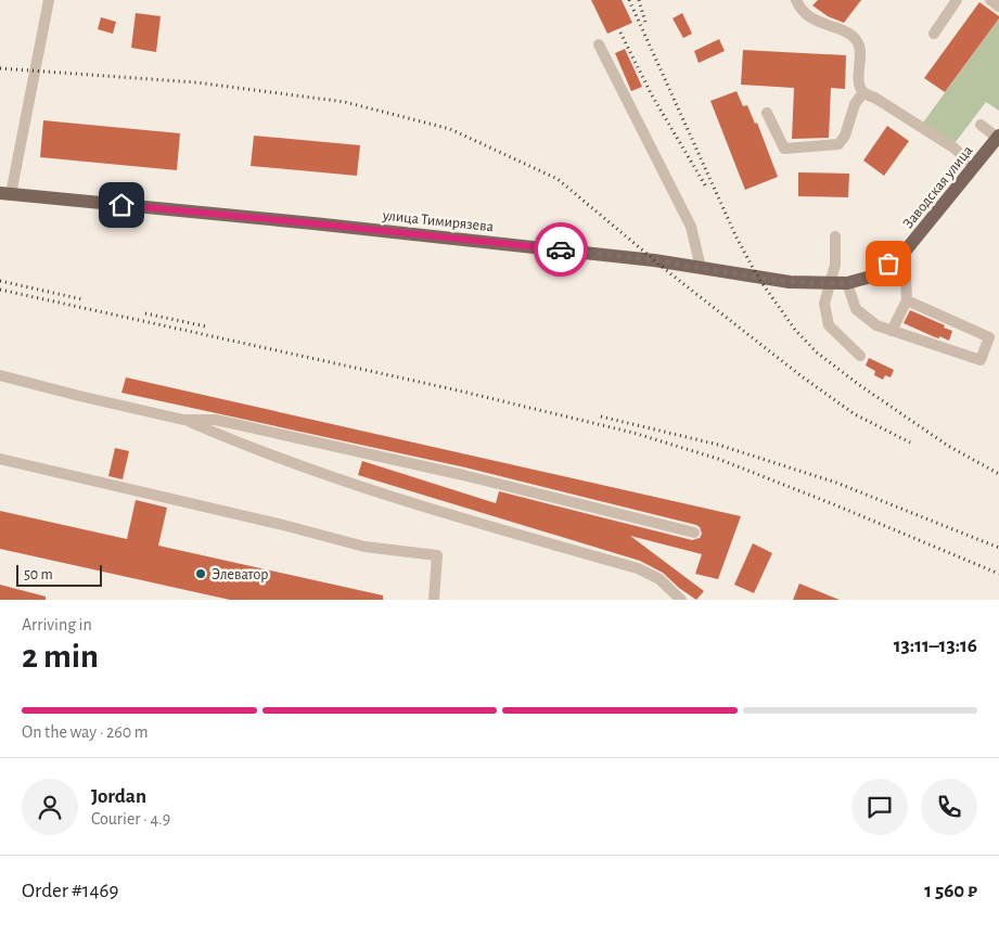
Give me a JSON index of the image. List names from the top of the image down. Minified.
{"streets":{"main road":["Заводская улица","улица Тимирязева"]},"crossings":[["Заводская улица","улица Тимирязева"]],"places":["Элеватор"],"scale_bar":"50 m","page":{"scale":"50 m","heading":["2 min","Arriving in","13:11–13:16"],"panel":["Jordan","Courier · 4.9","Order #1469","1 560 ₽"],"bar":"On the way · 260 m"}}
